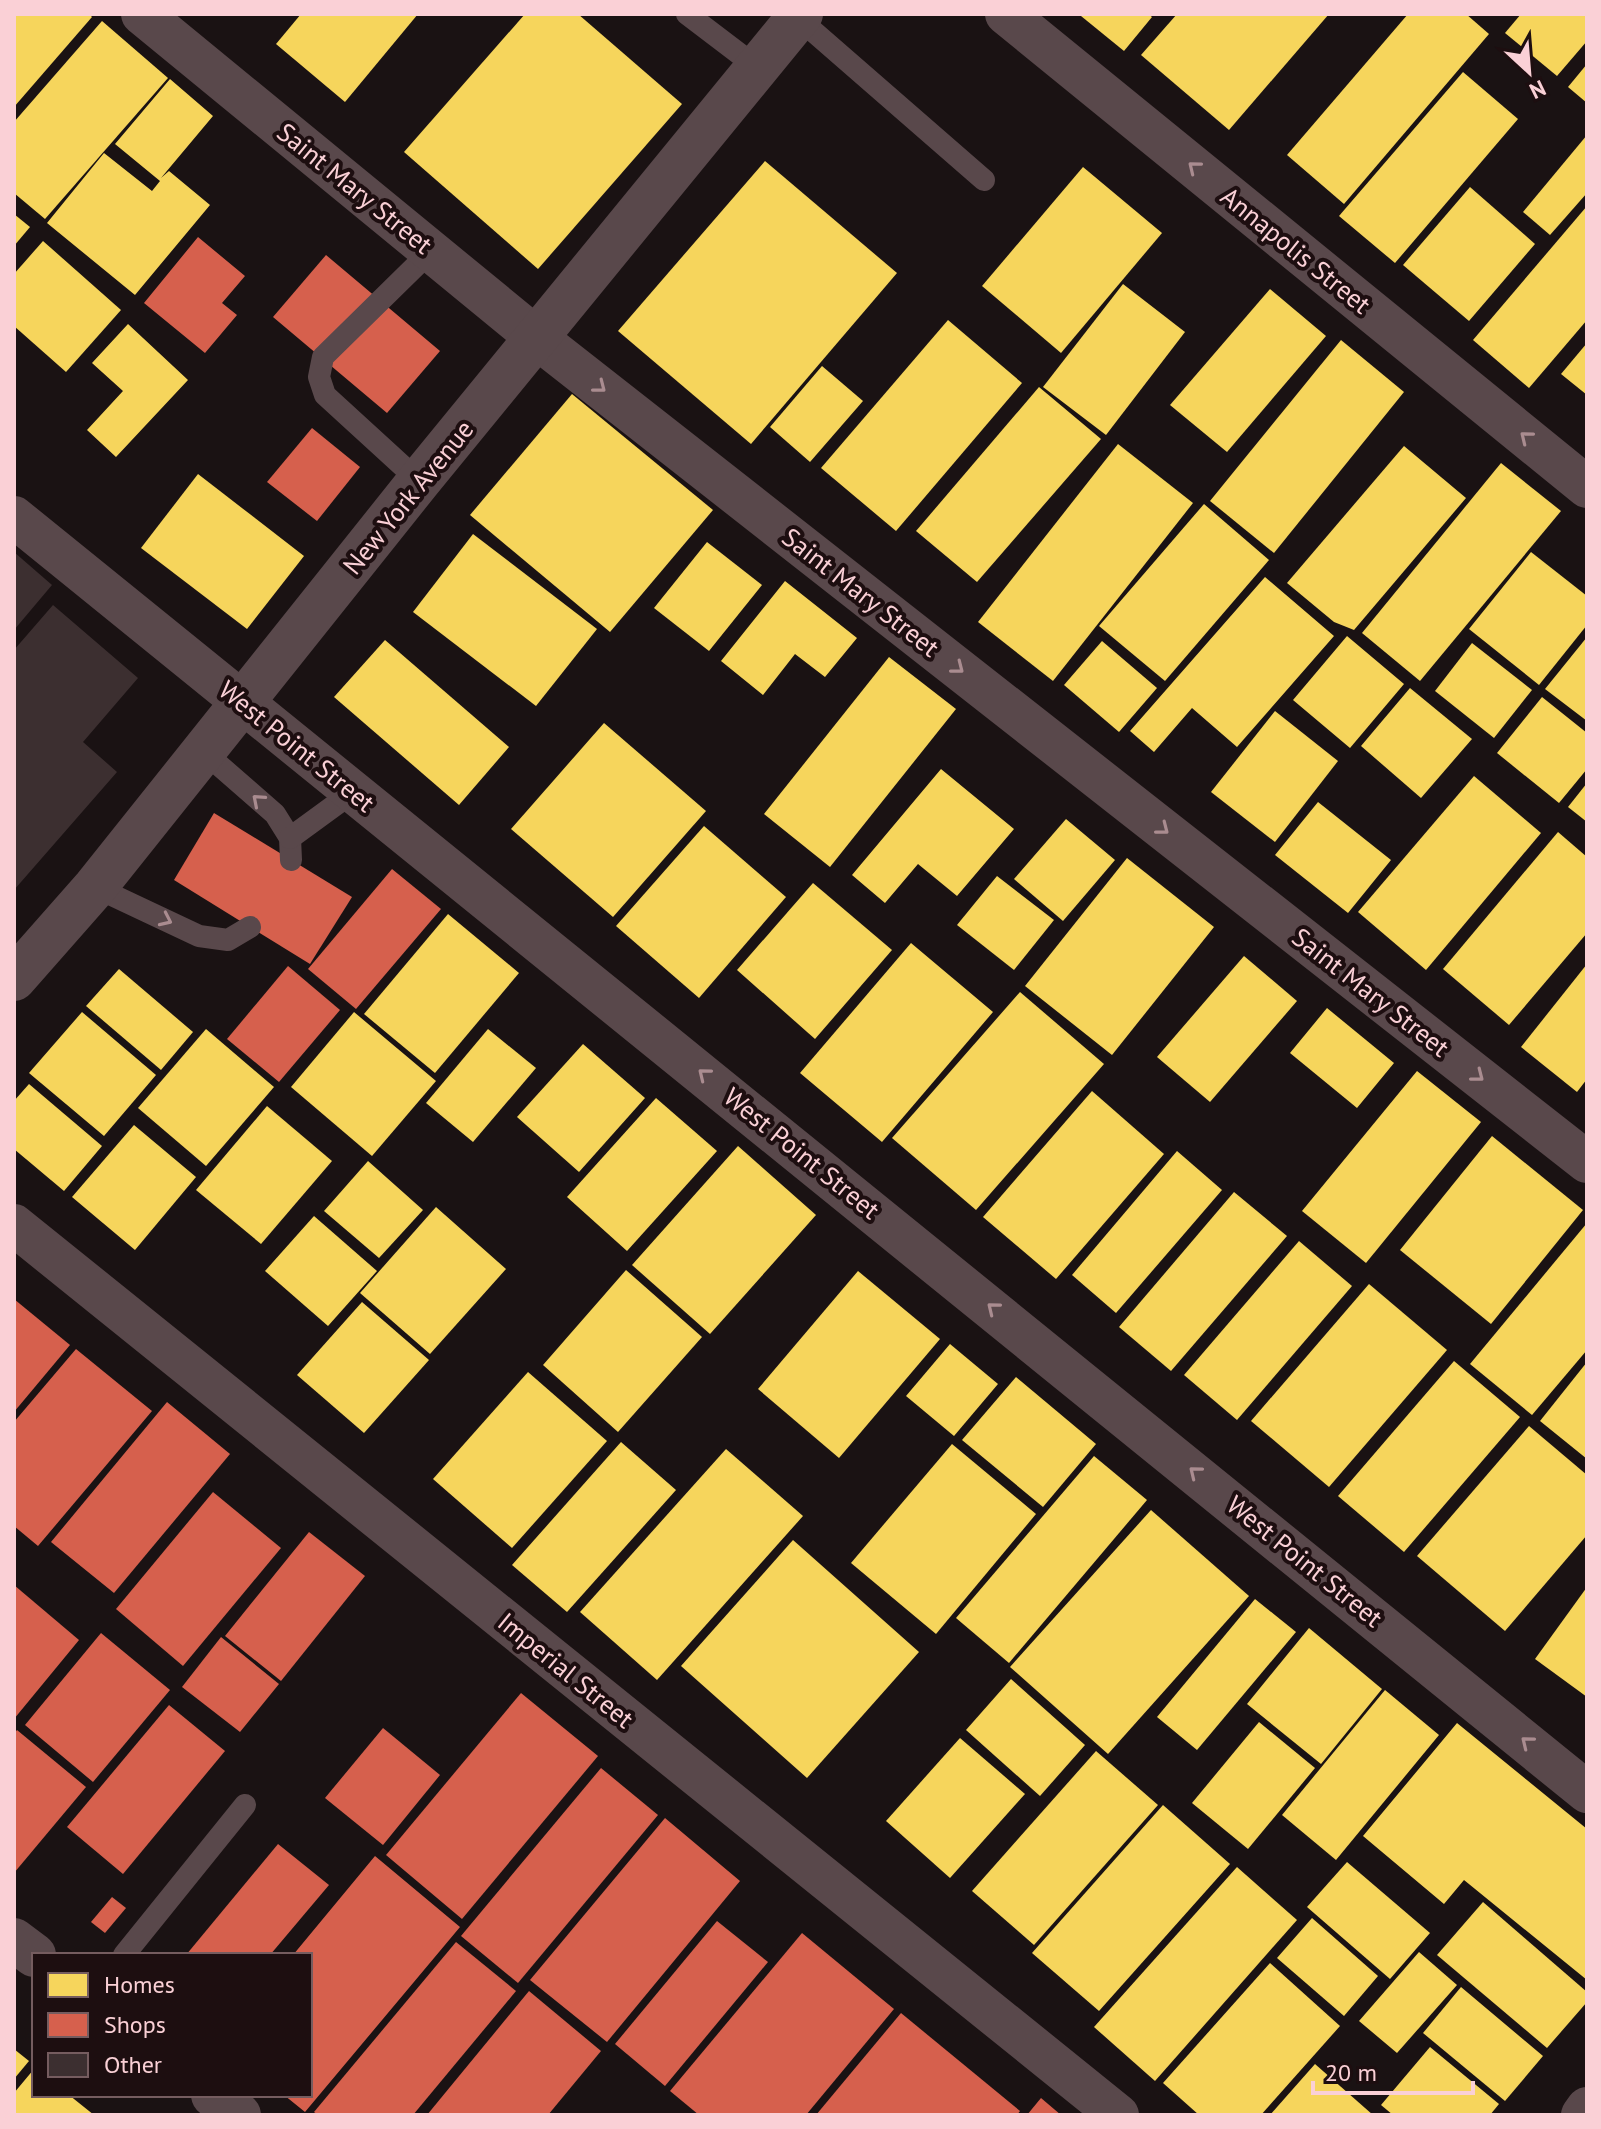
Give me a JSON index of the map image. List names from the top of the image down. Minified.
{"streets":{"street":["Saint Mary Street","Annapolis Street","New York Avenue","West Point Street","Imperial Street"]},"crossings":[["Saint Mary Street","New York Avenue"],["New York Avenue","West Point Street"]],"one_way":["Saint Mary Street","Annapolis Street","West Point Street"],"legend":["Homes","Shops","Other"],"scale_bar":"20 m","north":"bottom right"}
